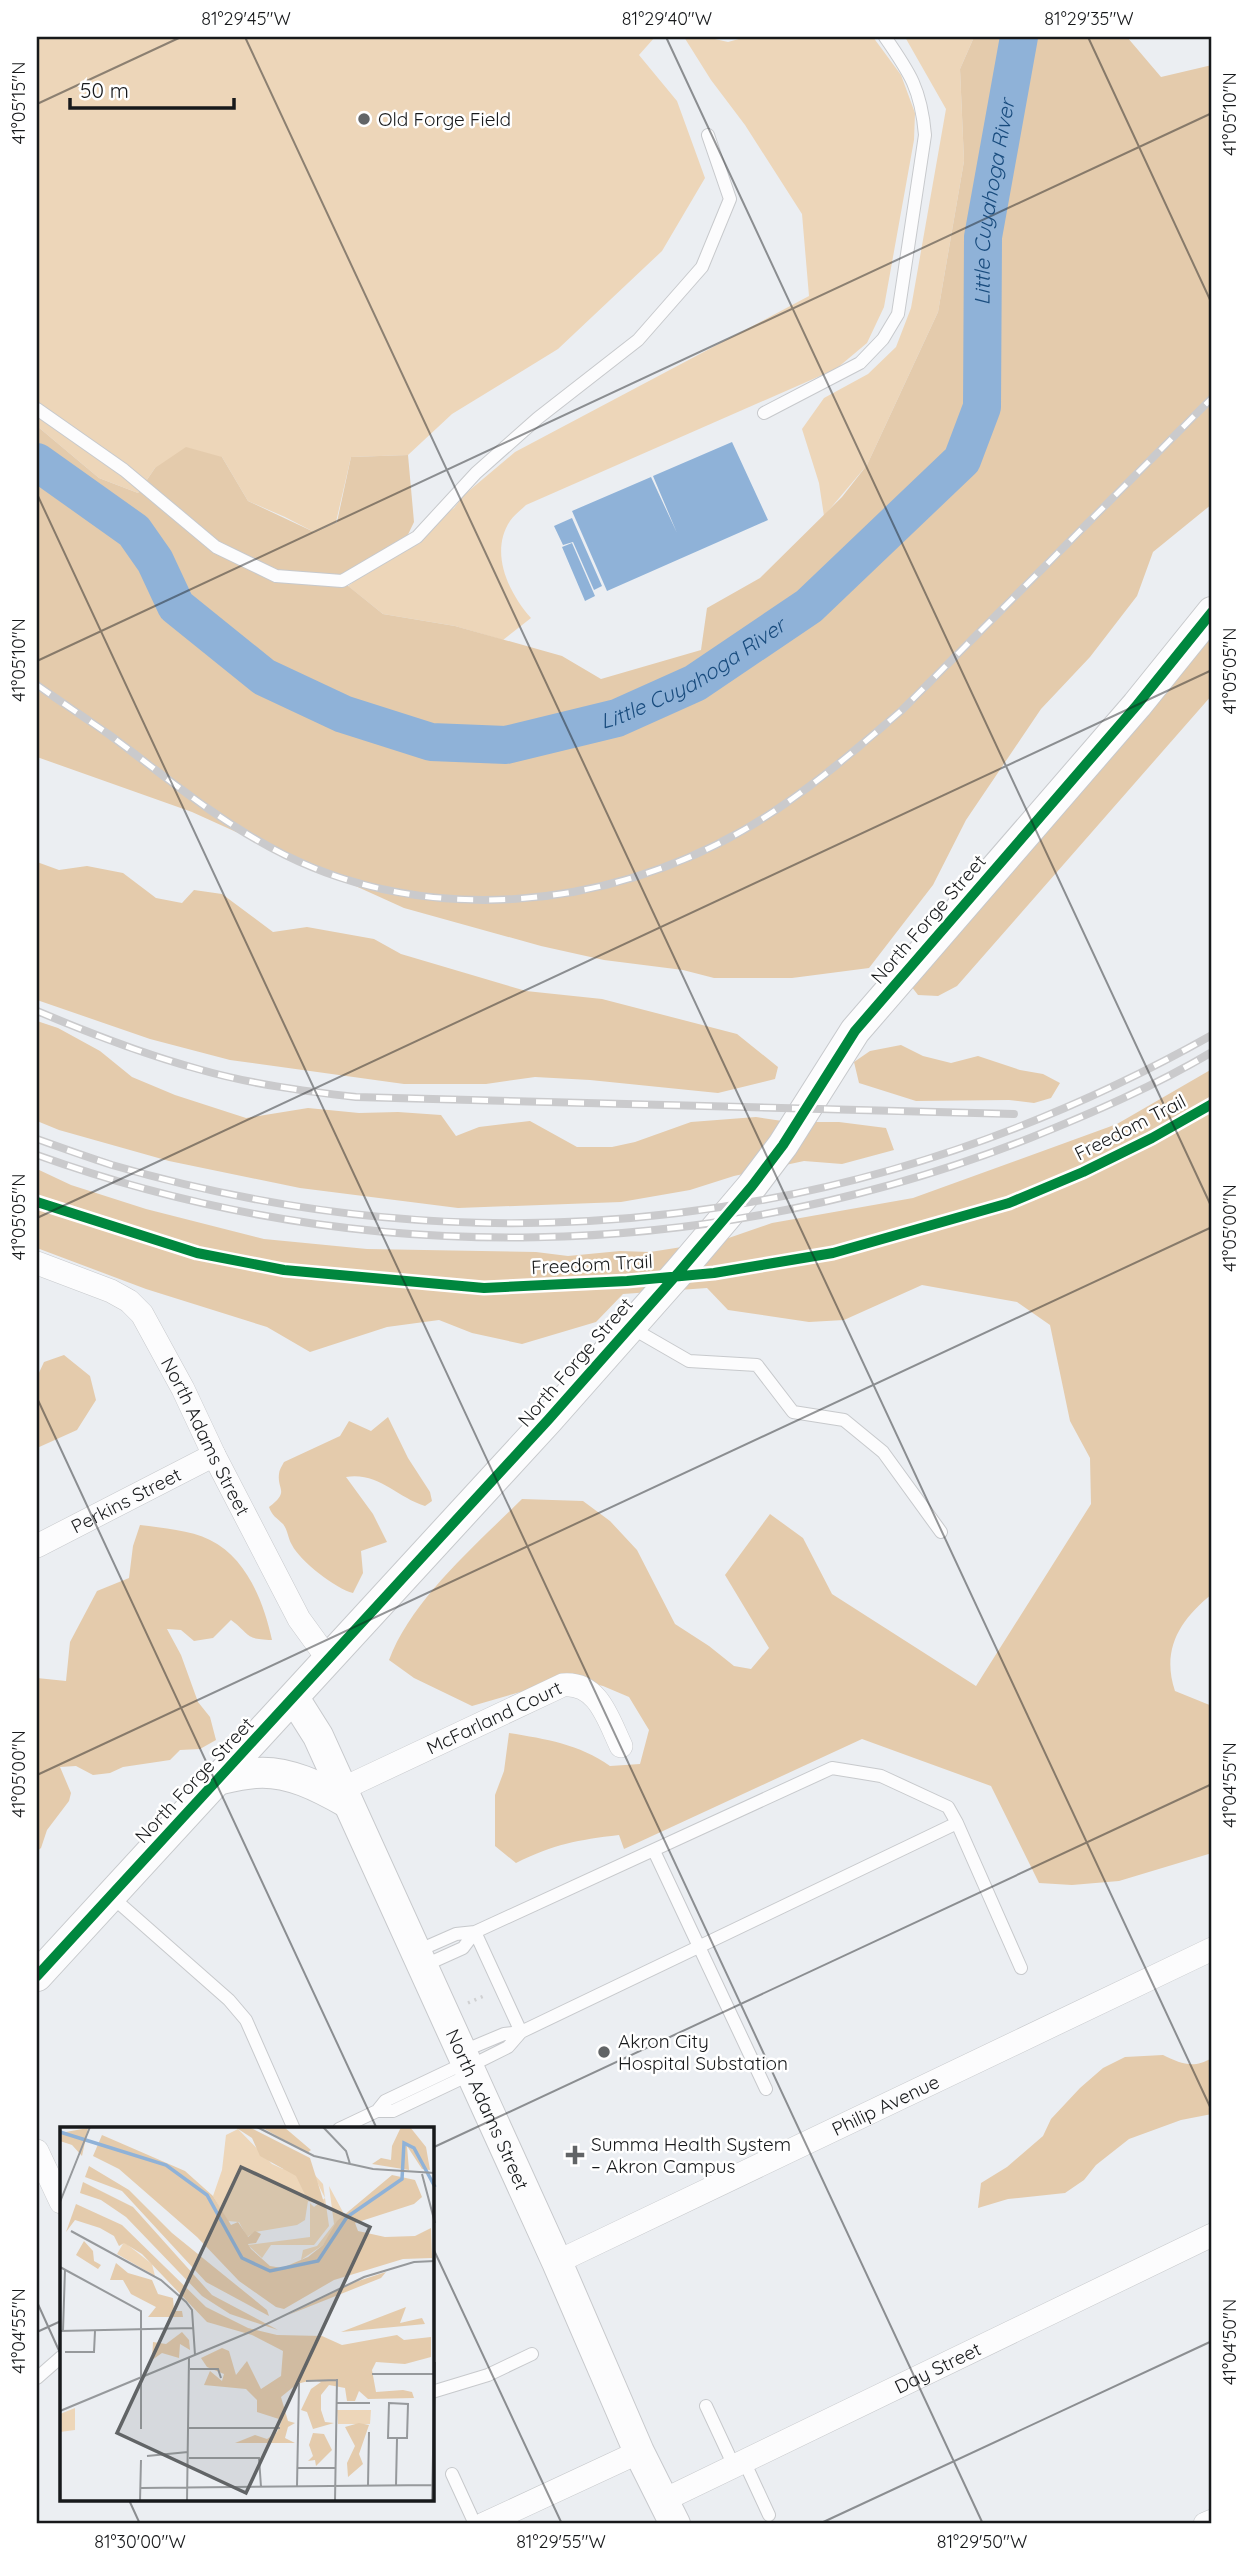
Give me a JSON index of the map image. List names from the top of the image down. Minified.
{"streets":{"street":["North Forge Street","North Adams Street","Perkins Street","McFarland Court","Philip Avenue","Day Street"],"cycle path":["Freedom Trail"]},"crossings":[["North Forge Street","North Adams Street"],["North Adams Street","Perkins Street"],["North Adams Street","McFarland Court"],["North Adams Street","Philip Avenue"],["North Adams Street","Day Street"]],"water":["Little Cuyahoga River"],"places":{"other":["Old Forge Field","Akron City Hospital Substation"],"health":["Summa Health System – Akron Campus"]},"scale_bar":"50 m","coordinates":["81°29'45\"W","81°29'40\"W","81°29'35\"W","41°05'15\"N","41°05'10\"N","41°05'05\"N","41°05'00\"N","41°04'55\"N","41°04'50\"N","81°30'00\"W","81°29'55\"W","81°29'50\"W"]}
